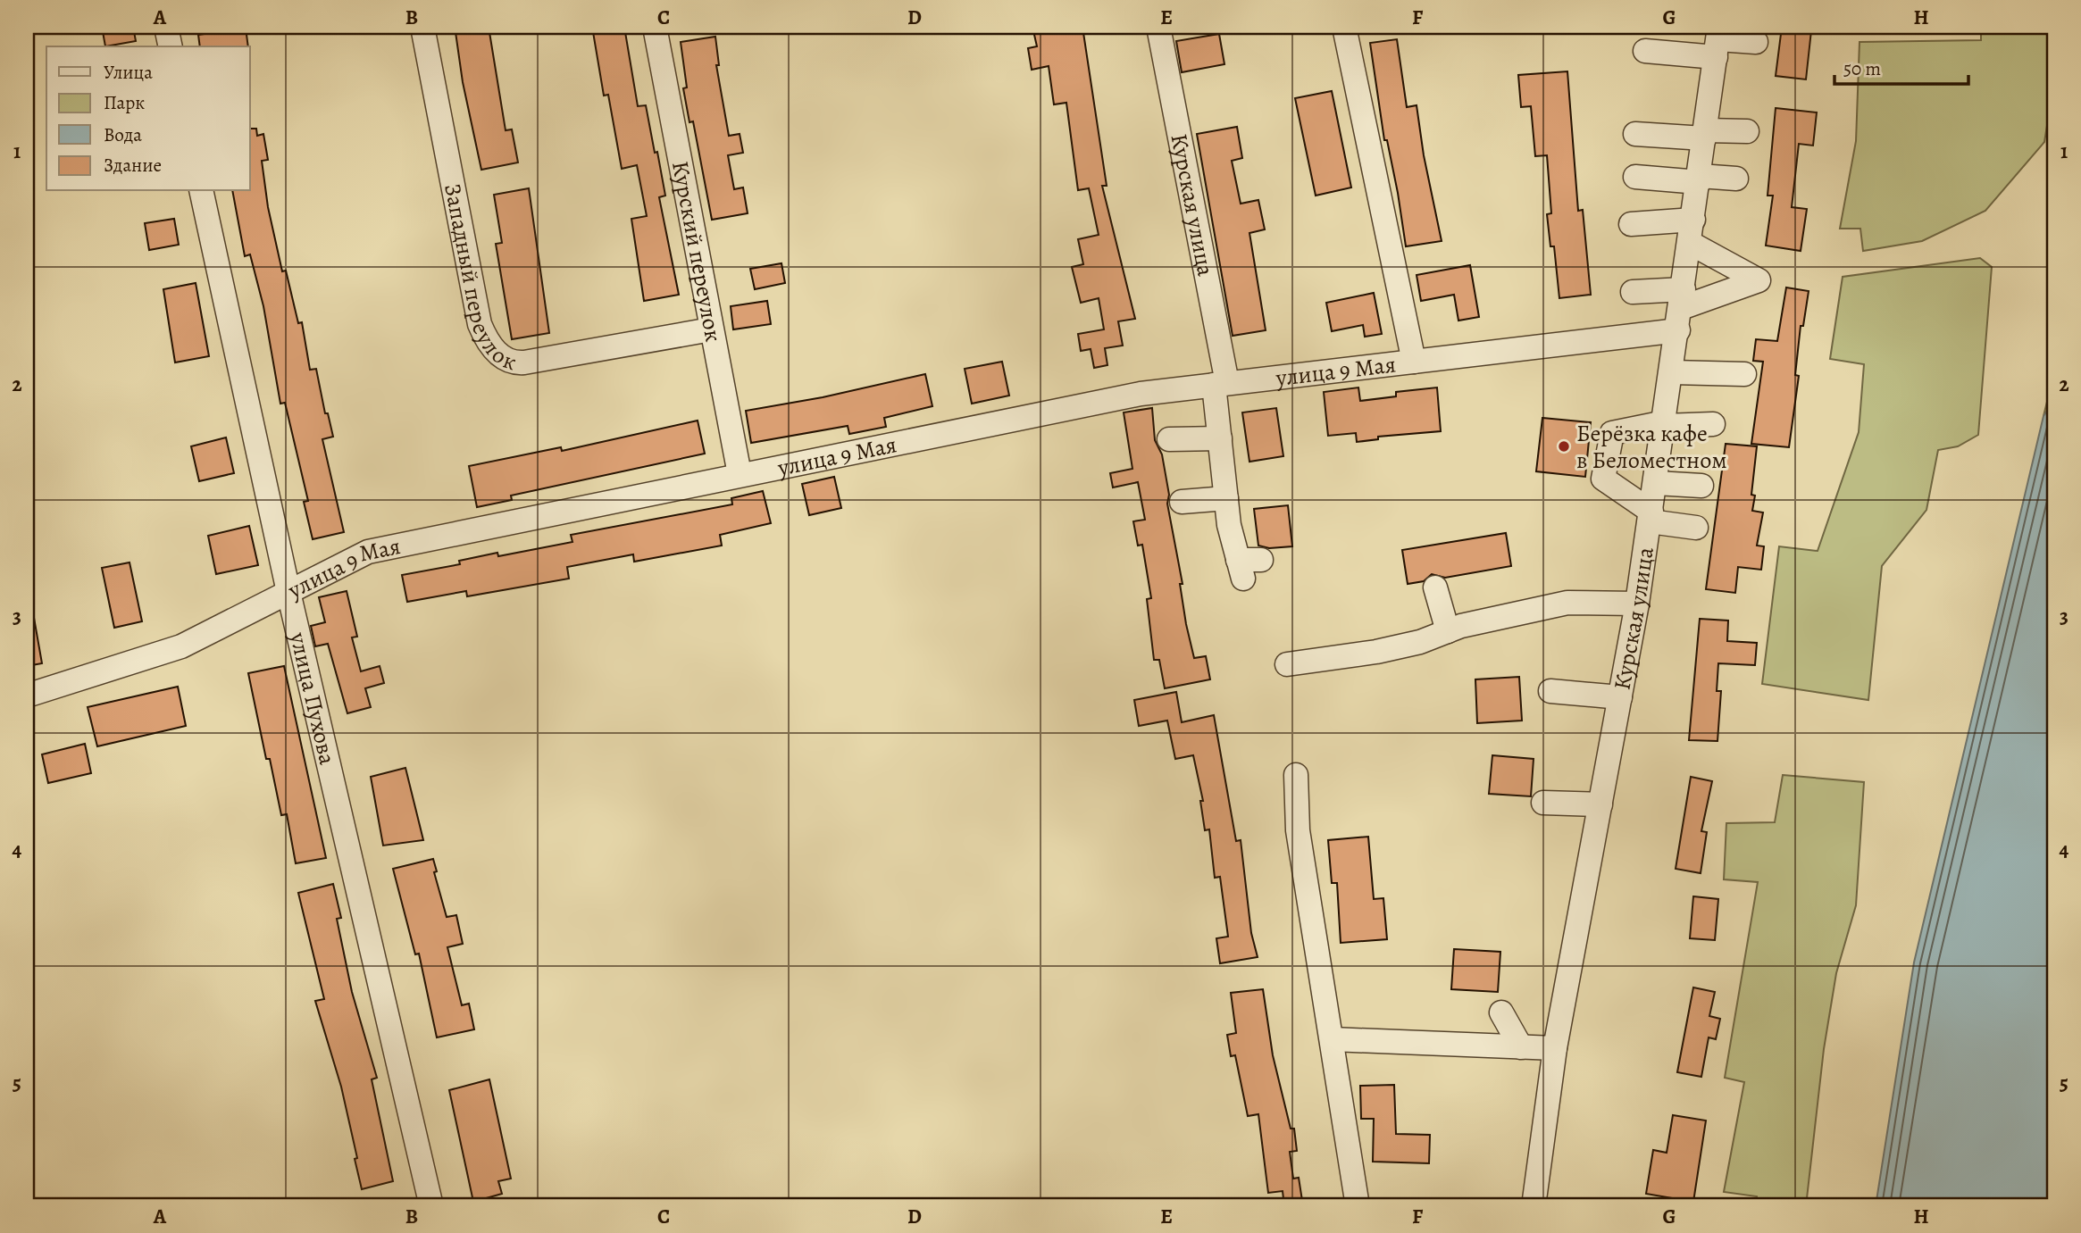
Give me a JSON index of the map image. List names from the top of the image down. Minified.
{"streets":{"street":["Курская улица","Курский переулок","Западный переулок","улица 9 Мая","улица Пухова"]},"crossings":[["Курская улица","улица 9 Мая"],["Курский переулок","Западный переулок"],["Курский переулок","улица 9 Мая"],["улица 9 Мая","улица Пухова"]],"places":["Берёзка кафе в Беломестном"],"legend":["Улица","Парк","Вода","Здание"],"scale_bar":"50 m","grid":{"columns":["A","B","C","D","E","F","G","H"],"rows":["1","2","3","4","5"]}}
